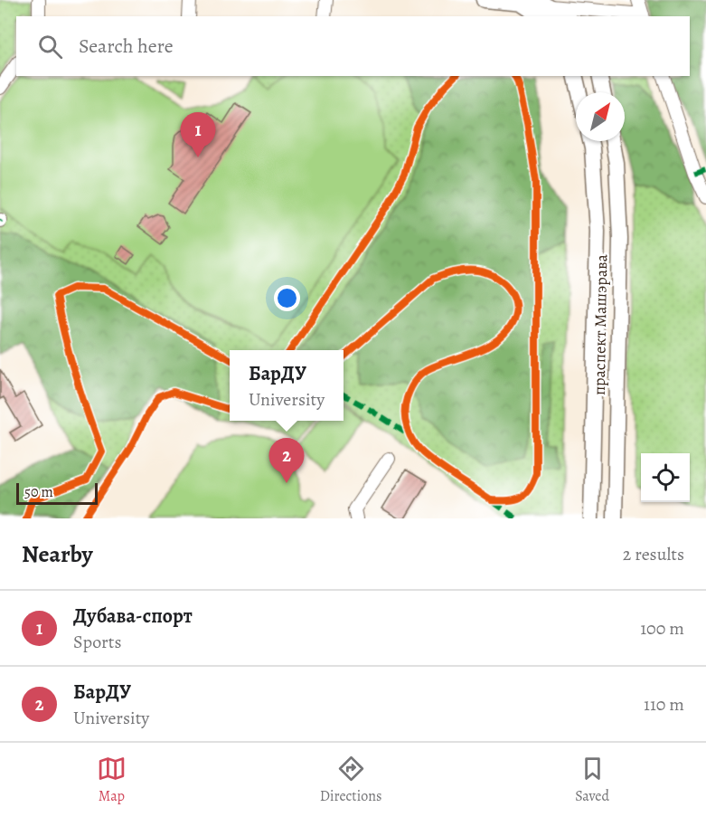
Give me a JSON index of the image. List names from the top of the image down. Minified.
{"streets":{"main road":["праспект Машэрава"]},"scale_bar":"50 m","north":"top right","page":{"search":"Search here","pins":["1","2"],"popup":["БарДУ","University"],"scale":"50 m","heading":["Nearby","2 results"],"list":[{"mark":"1","name":"Дубава-спорт","note":"Sports","value":"100 m"},{"mark":"2","name":"БарДУ","note":"University","value":"110 m"}],"nav":["Map","Directions","Saved"]}}
